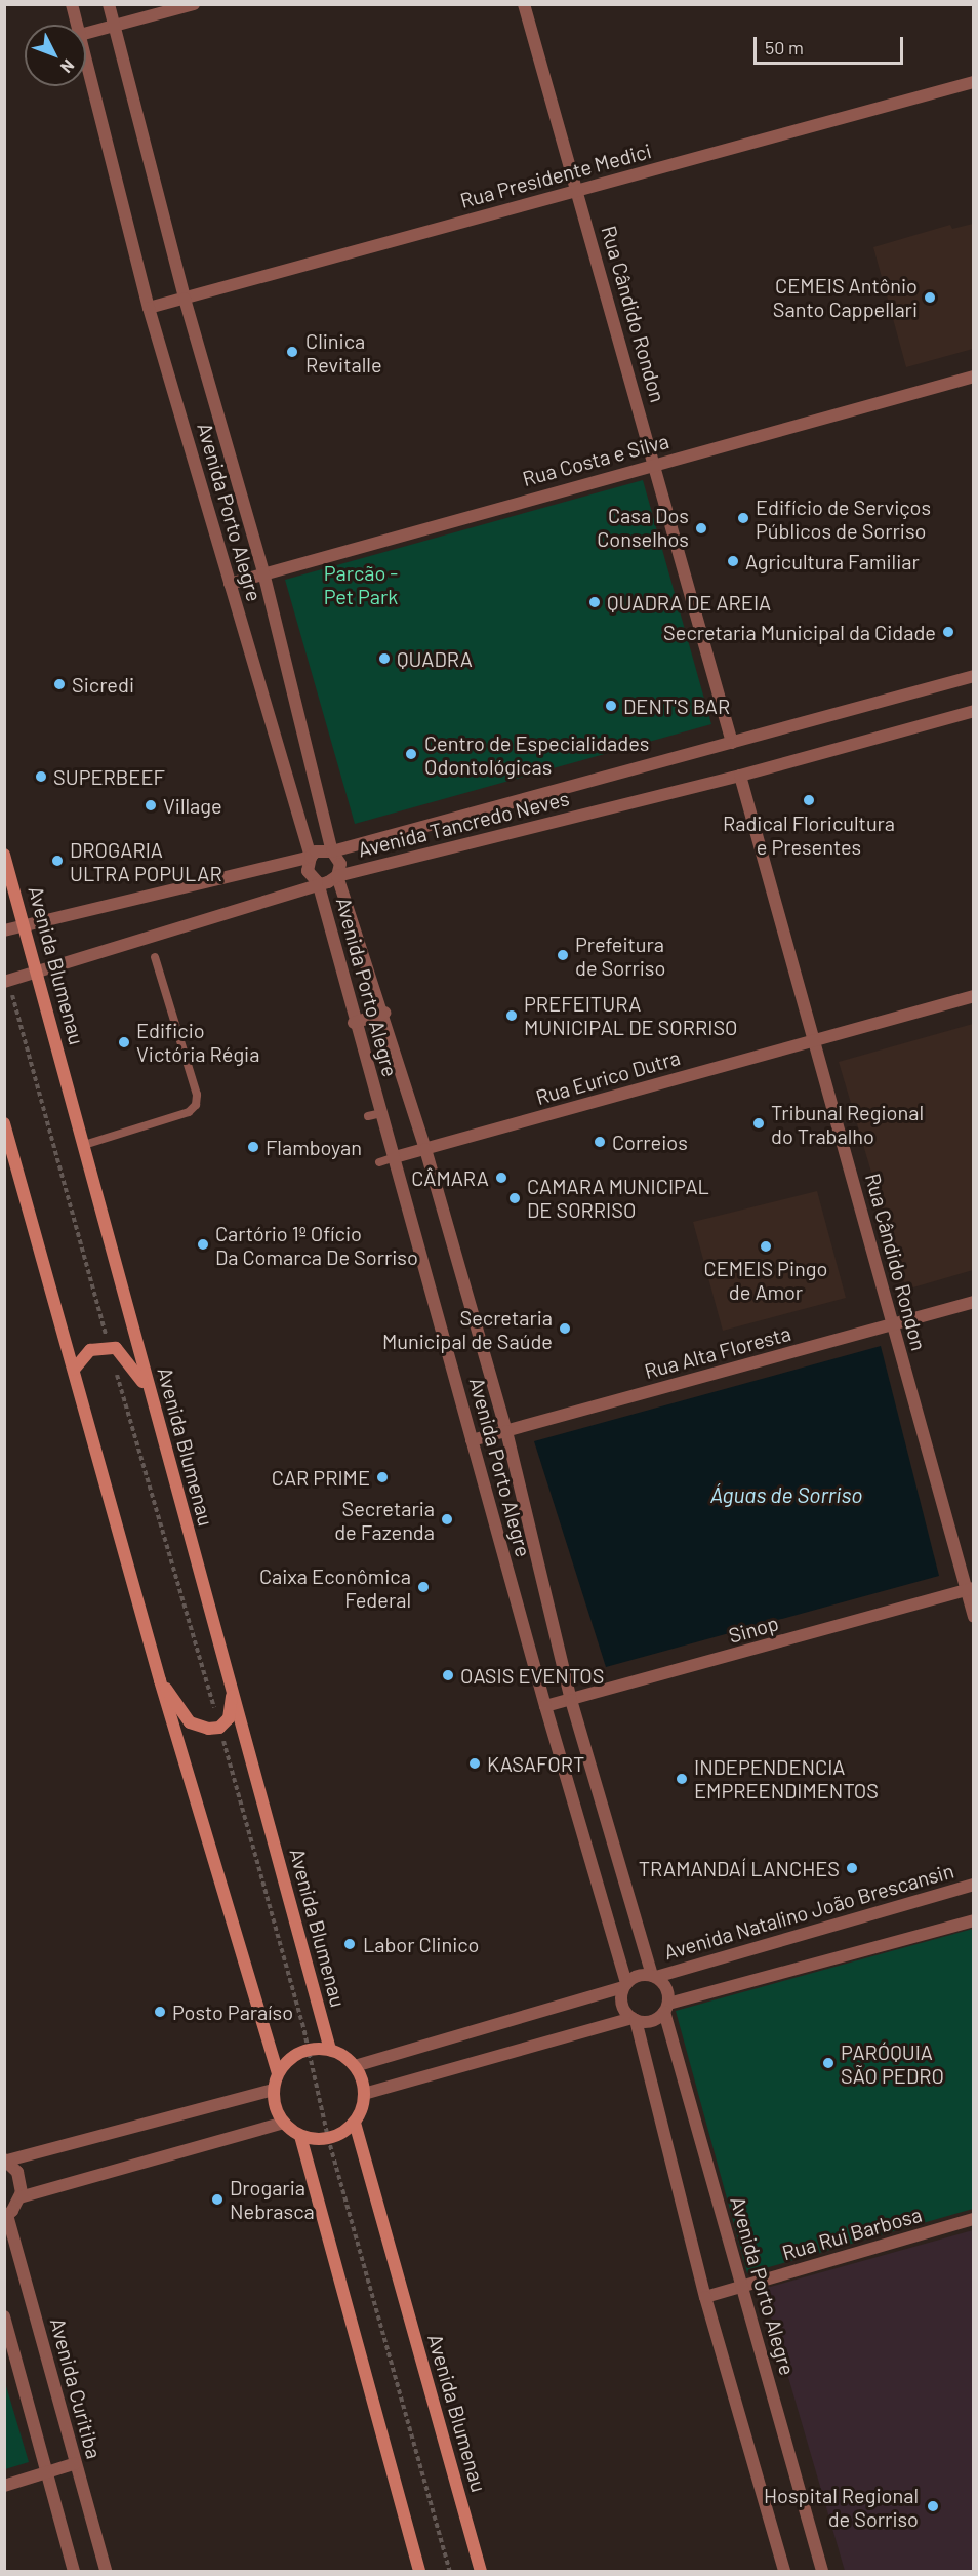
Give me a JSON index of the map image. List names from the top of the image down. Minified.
{"streets":{"main road":["Avenida Blumenau"],"street":["Rua Presidente Medici","Rua Cândido Rondon","Rua Costa e Silva","Avenida Porto Alegre","Avenida Tancredo Neves","Rua Eurico Dutra","Rua Alta Floresta","Sinop","Avenida Natalino João Brescansin","Rua Rui Barbosa","Avenida Curitiba"]},"crossings":[["Rua Presidente Medici","Rua Cândido Rondon"],["Rua Presidente Medici","Avenida Porto Alegre"],["Rua Cândido Rondon","Rua Costa e Silva"],["Rua Cândido Rondon","Avenida Tancredo Neves"],["Rua Cândido Rondon","Rua Eurico Dutra"],["Rua Cândido Rondon","Rua Alta Floresta"],["Rua Cândido Rondon","Sinop"],["Rua Costa e Silva","Avenida Porto Alegre"],["Avenida Porto Alegre","Avenida Tancredo Neves"],["Avenida Porto Alegre","Rua Eurico Dutra"],["Avenida Porto Alegre","Rua Alta Floresta"],["Avenida Porto Alegre","Sinop"],["Avenida Porto Alegre","Avenida Natalino João Brescansin"],["Avenida Porto Alegre","Rua Rui Barbosa"],["Avenida Tancredo Neves","Avenida Blumenau"]],"water":["Águas de Sorriso"],"parks":["Parcão - Pet Park"],"places":["CEMEIS Antônio Santo Cappellari","Clinica Revitalle","Edifício de Serviços Públicos de Sorriso","Casa Dos Conselhos","Agricultura Familiar","QUADRA DE AREIA","Secretaria Municipal da Cidade","QUADRA","Sicredi","DENT'S BAR","Centro de Especialidades Odontológicas","SUPERBEEF","Radical Floricultura e Presentes","Village","DROGARIA ULTRA POPULAR","Prefeitura de Sorriso","PREFEITURA MUNICIPAL DE SORRISO","Edificio Victória Régia","Tribunal Regional do Trabalho","Correios","Flamboyan","CÂMARA","CAMARA MUNICIPAL DE SORRISO","Cartório 1º Ofício Da Comarca De Sorriso","CEMEIS Pingo de Amor","Secretaria Municipal de Saúde","CAR PRIME","Secretaria de Fazenda","Caixa Econômica Federal","OASIS EVENTOS","KASAFORT","INDEPENDENCIA EMPREENDIMENTOS","TRAMANDAÍ LANCHES","Labor Clinico","Posto Paraíso","PARÓQUIA SÃO PEDRO","Drogaria Nebrasca","Hospital Regional de Sorriso"],"scale_bar":"50 m","north":"bottom right"}
